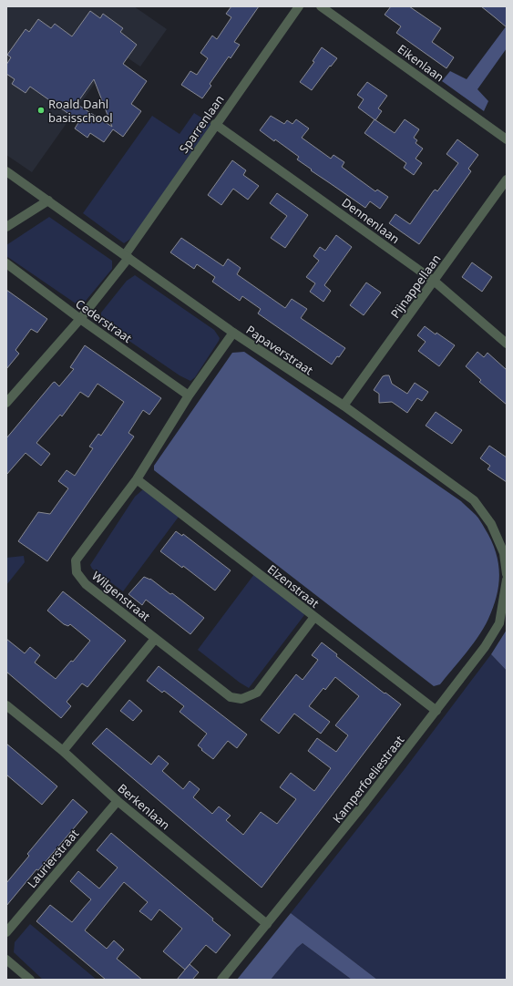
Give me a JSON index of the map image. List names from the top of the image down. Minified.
{"streets":{"street":["Eikenlaan","Sparrenlaan","Dennenlaan","Pijnappellaan","Cederstraat","Papaverstraat","Elzenstraat","Wilgenstraat","Kamperfoeliestraat","Berkenlaan","Laurierstraat"]},"crossings":[["Sparrenlaan","Dennenlaan"],["Sparrenlaan","Cederstraat"],["Sparrenlaan","Papaverstraat"],["Dennenlaan","Pijnappellaan"],["Pijnappellaan","Papaverstraat"],["Cederstraat","Wilgenstraat"],["Papaverstraat","Wilgenstraat"],["Elzenstraat","Wilgenstraat"],["Elzenstraat","Kamperfoeliestraat"],["Kamperfoeliestraat","Berkenlaan"],["Berkenlaan","Laurierstraat"]],"places":["Roald Dahl basisschool"]}
